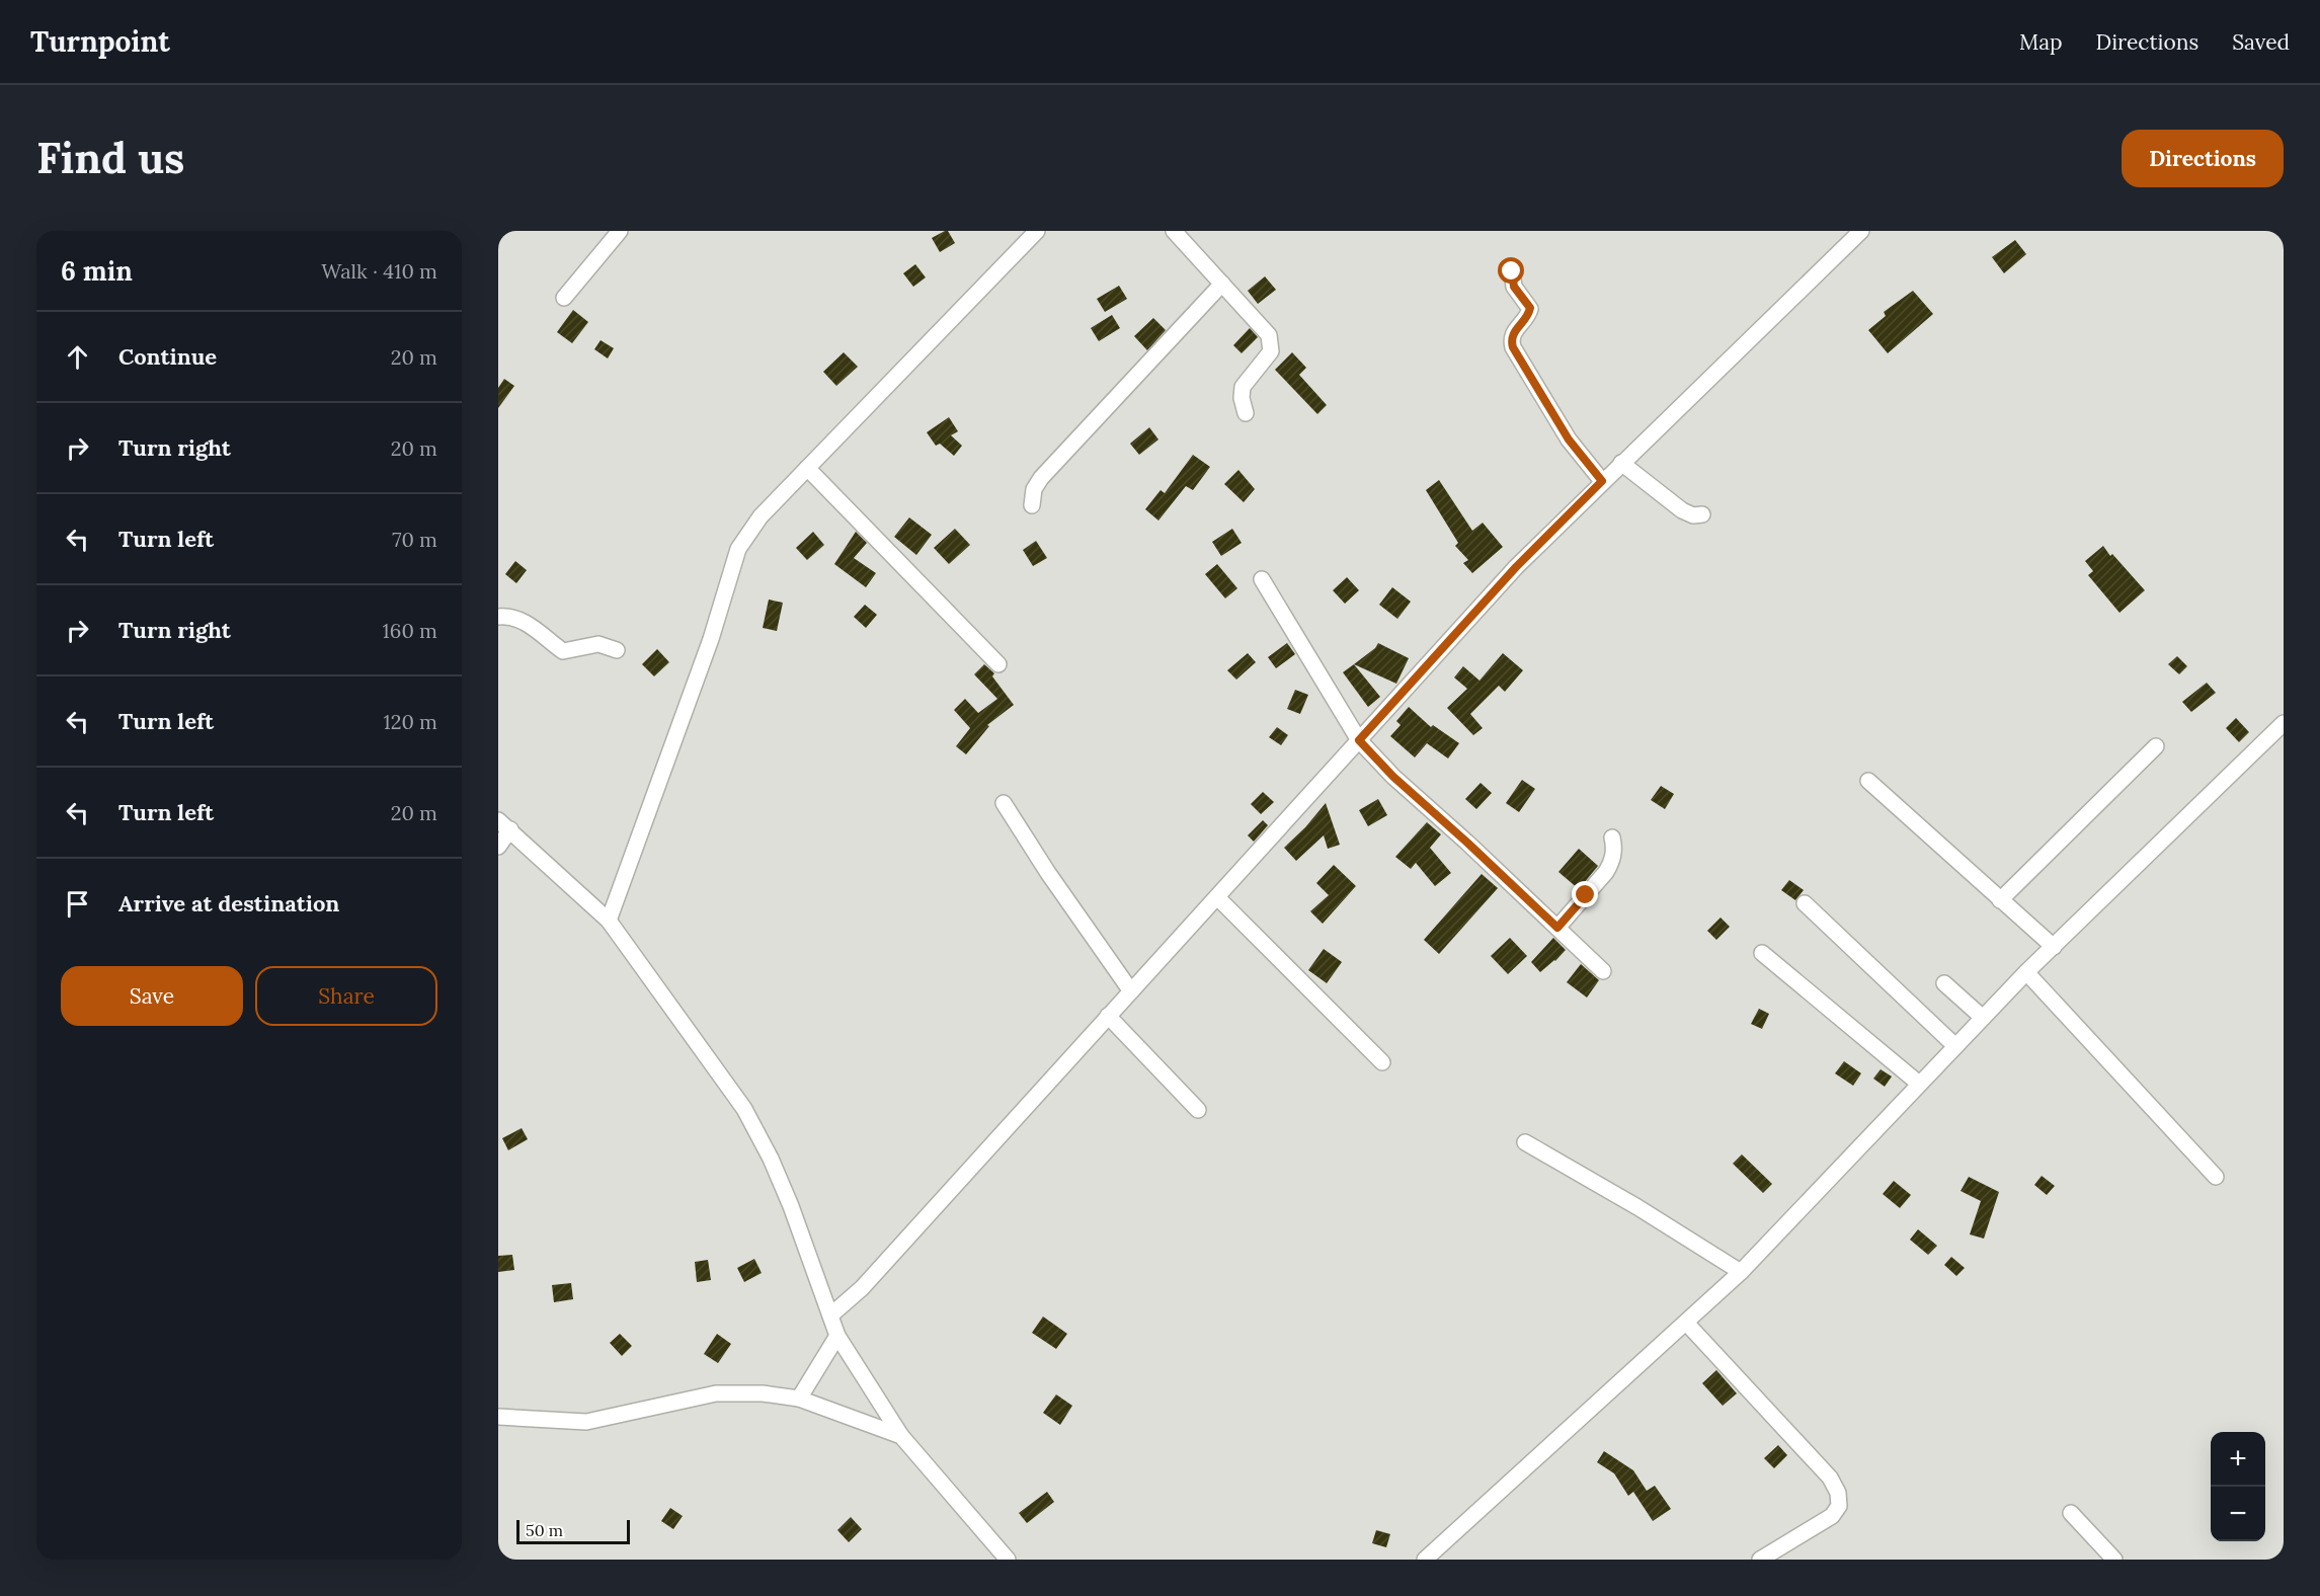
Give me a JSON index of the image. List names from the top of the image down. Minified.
{"scale_bar":"50 m","page":{"header":"Turnpoint","nav":["Map","Directions","Saved"],"buttons":["Directions",["Save","Share"]],"title":"Find us","heading":["6 min","Walk · 410 m"],"list":[["Continue","20 m"],["Turn right","20 m"],["Turn left","70 m"],["Turn right","160 m"],["Turn left","120 m"],["Turn left","20 m"],"Arrive at destination"],"map_buttons":["+","−"],"scale":"50 m"}}
